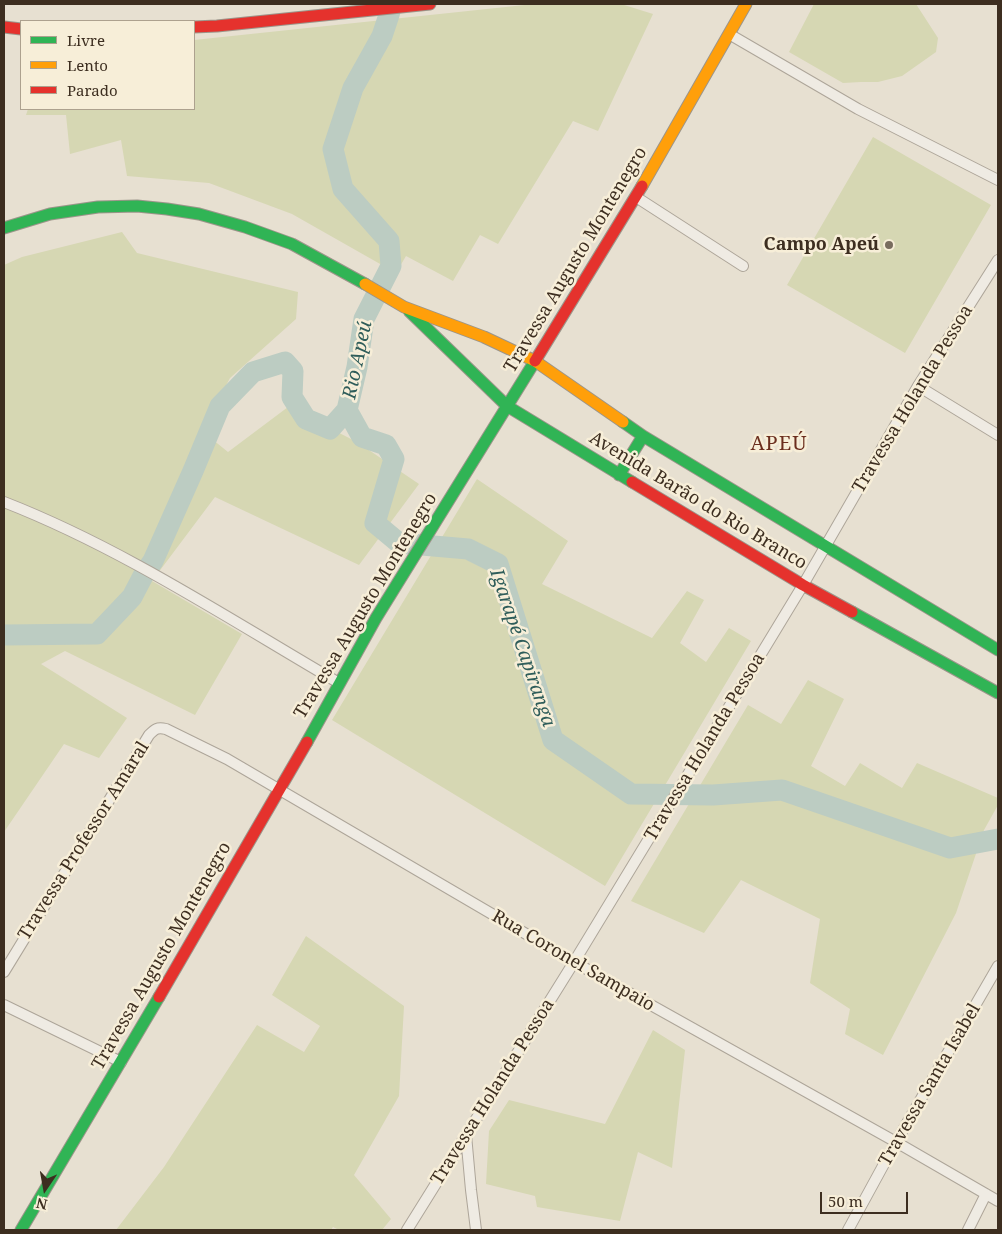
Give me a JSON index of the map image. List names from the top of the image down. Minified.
{"streets":{"main road":["Travessa Augusto Montenegro","Avenida Barão do Rio Branco"],"street":["Travessa Holanda Pessoa","Travessa Professor Amaral","Rua Coronel Sampaio","Travessa Santa Isabel"]},"crossings":[["Travessa Augusto Montenegro","Avenida Barão do Rio Branco"],["Travessa Augusto Montenegro","Rua Coronel Sampaio"],["Travessa Holanda Pessoa","Avenida Barão do Rio Branco"],["Travessa Holanda Pessoa","Rua Coronel Sampaio"],["Travessa Professor Amaral","Rua Coronel Sampaio"],["Rua Coronel Sampaio","Travessa Santa Isabel"]],"districts":["APEÚ"],"water":["Rio Apeú","Igarapé Capiranga"],"places":["Campo Apeú"],"legend":["Livre","Lento","Parado"],"scale_bar":"50 m","north":"bottom"}
